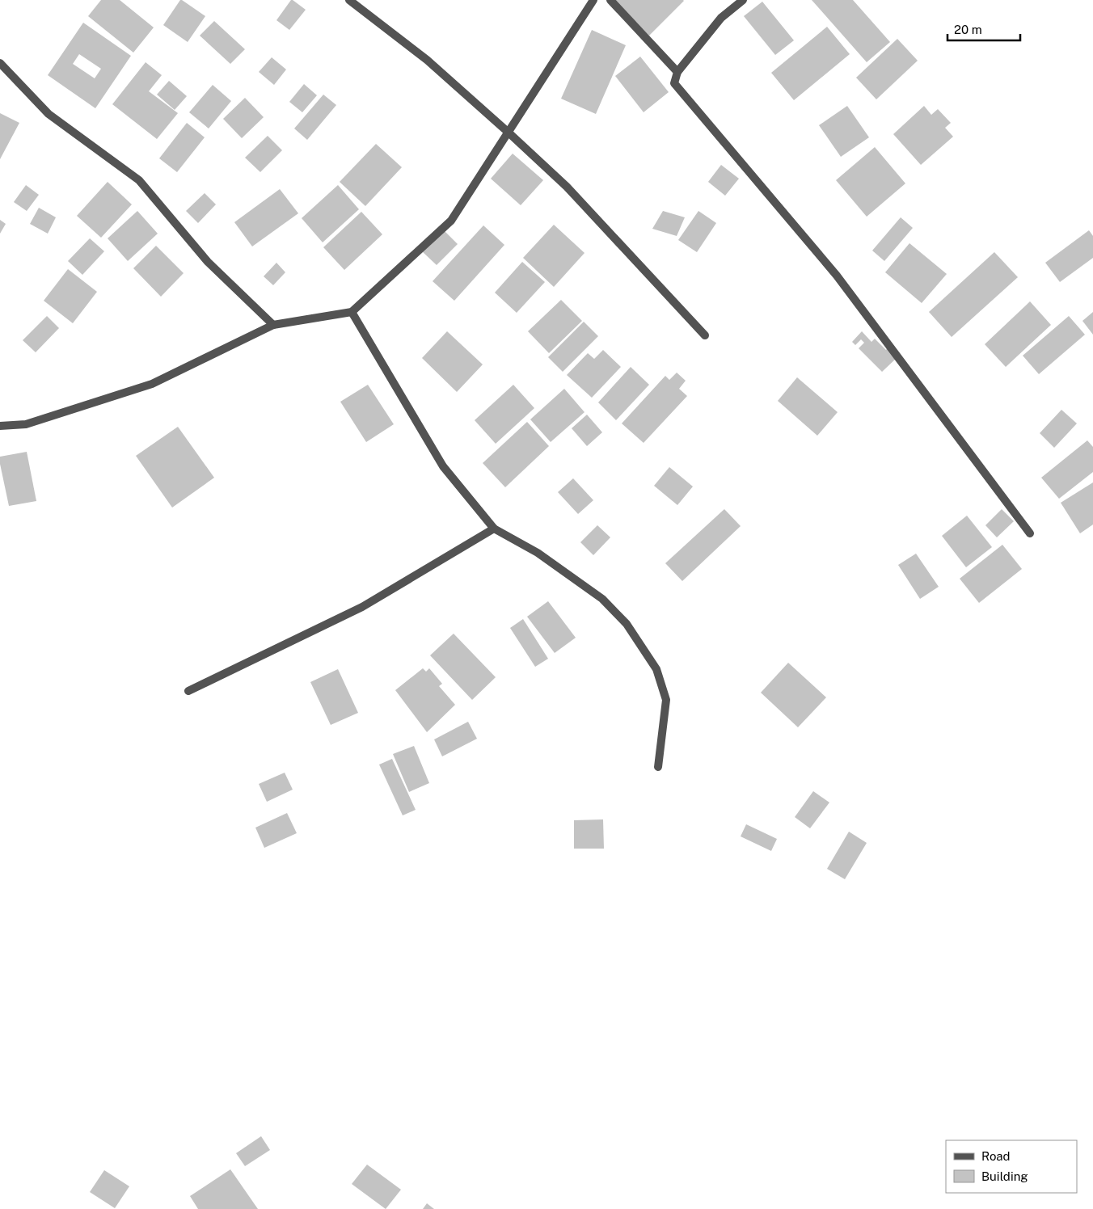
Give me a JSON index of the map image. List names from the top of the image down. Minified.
{"legend":["Road","Building"],"scale_bar":"20 m"}
